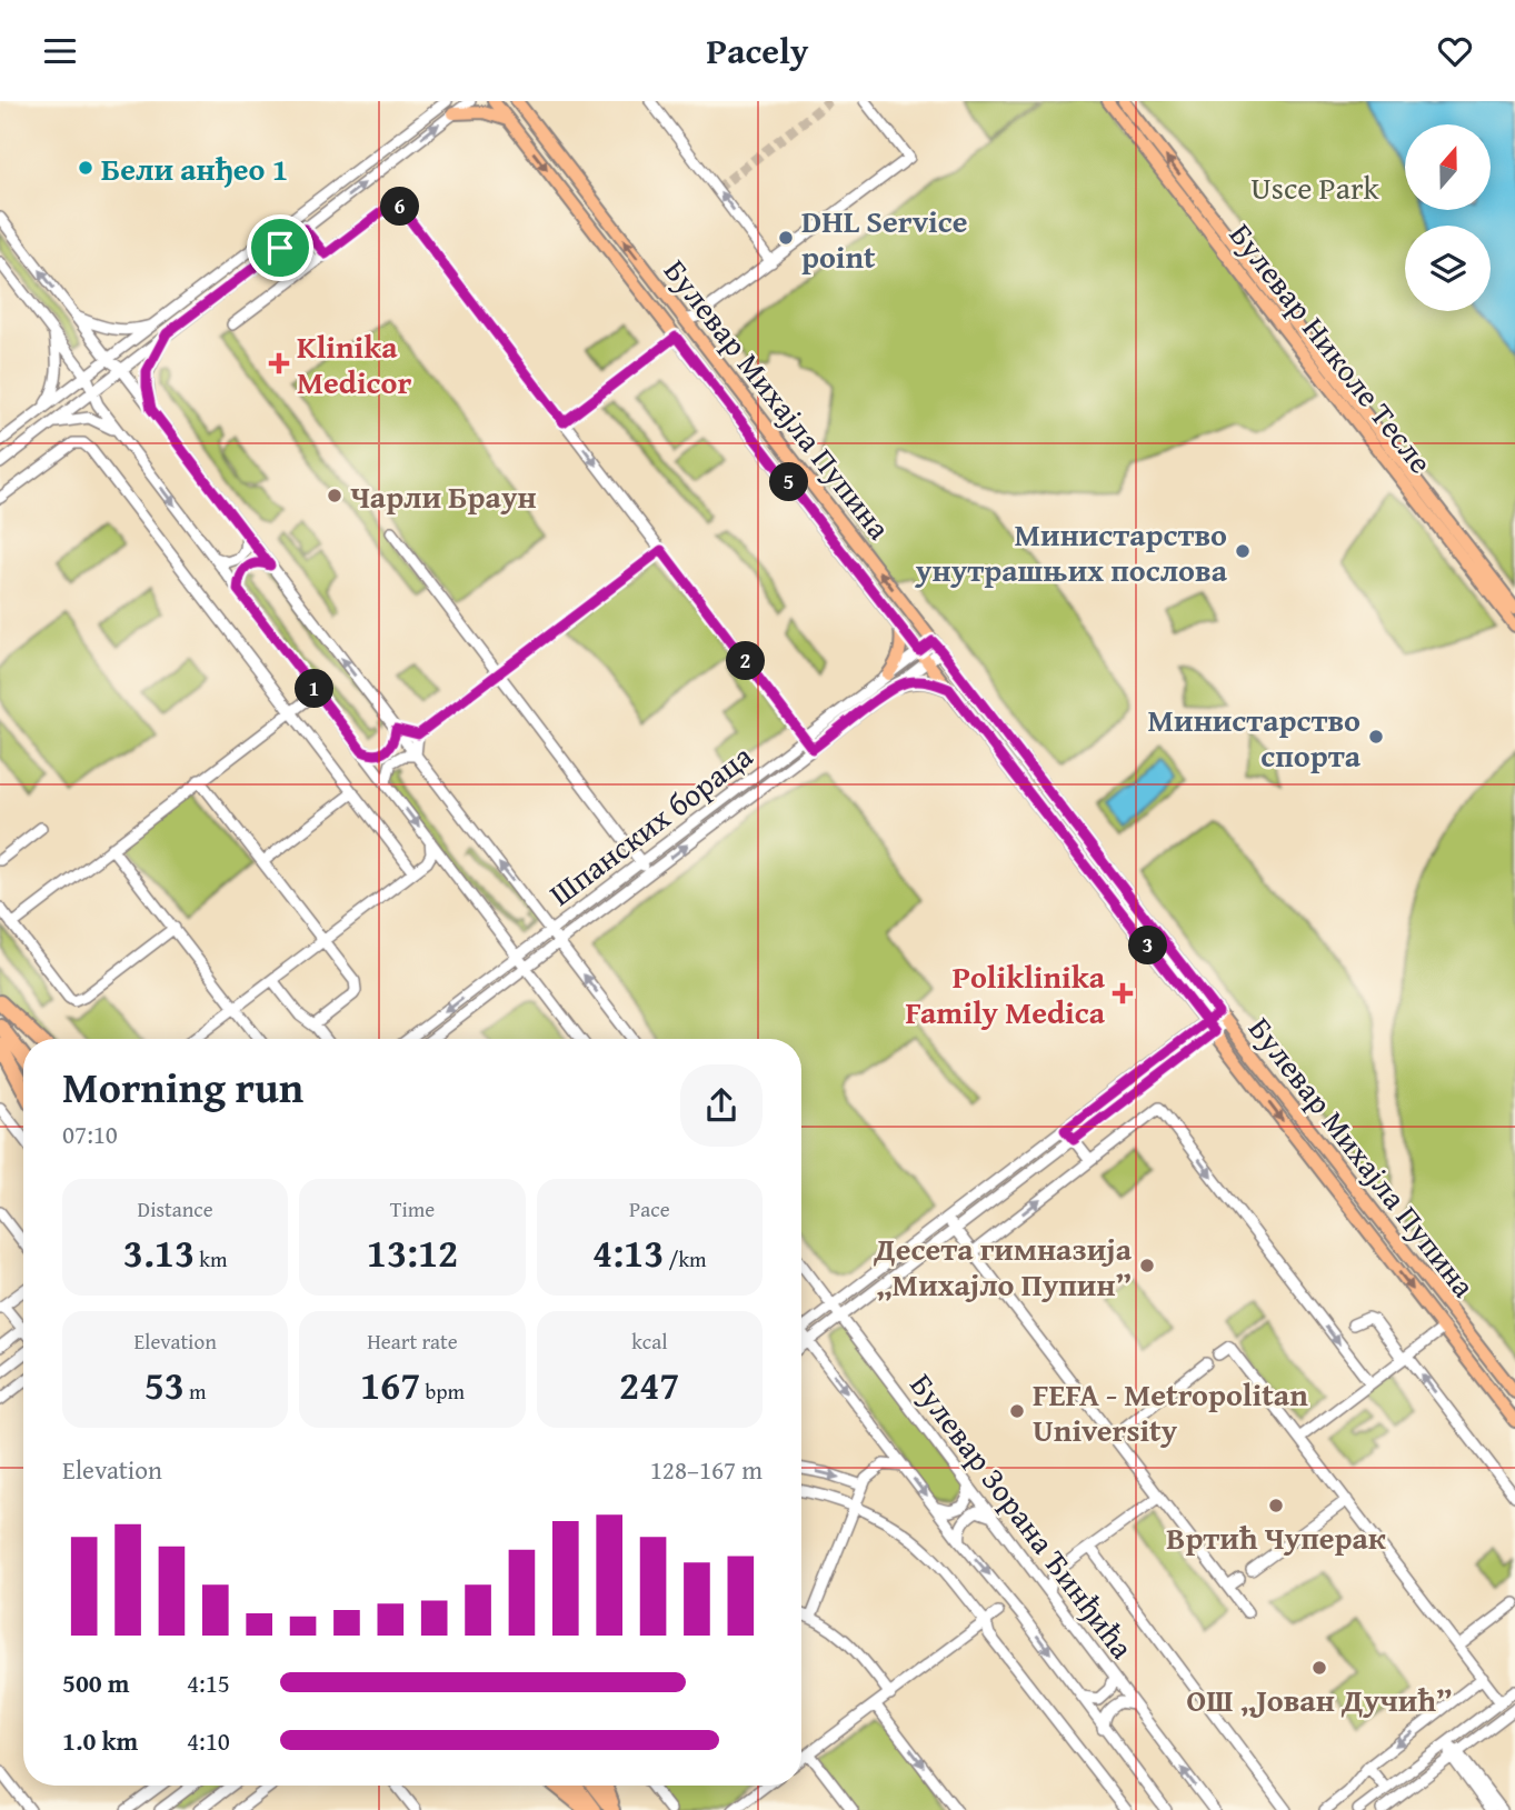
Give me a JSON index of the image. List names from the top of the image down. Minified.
{"streets":{"main road":["Булевар Николе Тесле","Булевар Михајла Пупина"],"street":["Шпанских бораца","Булевар Зорана Ђинђића"]},"crossings":[["Булевар Михајла Пупина","Шпанских бораца"]],"parks":["Usce Park"],"places":{"other":["Бели анђео 1","DHL Service point","Чарли Браун","Министарство унутрашњих послова","Министарство спорта","Десета гимназија „Михајло Пупин”","FEFA - Metropolitan University","Вртић Чуперак","ОШ „Јован Дучић”"],"health":["Klinika Medicor","Poliklinika Family Medica"]},"north":"top","page":{"header":"Pacely","pins":["6","5","2","1","3"],"heading":["Morning run","07:10"],"stats":[["Distance","3.13 km"],["Time","13:12"],["Pace","4:13 /km"],["Elevation","53 m"],["Heart rate","167 bpm"],["kcal","247"]],"chart":["Elevation","128–167 m"],"list":[{"name":"500 m","note":"4:15"},{"name":"1.0 km","note":"4:10"}]}}
